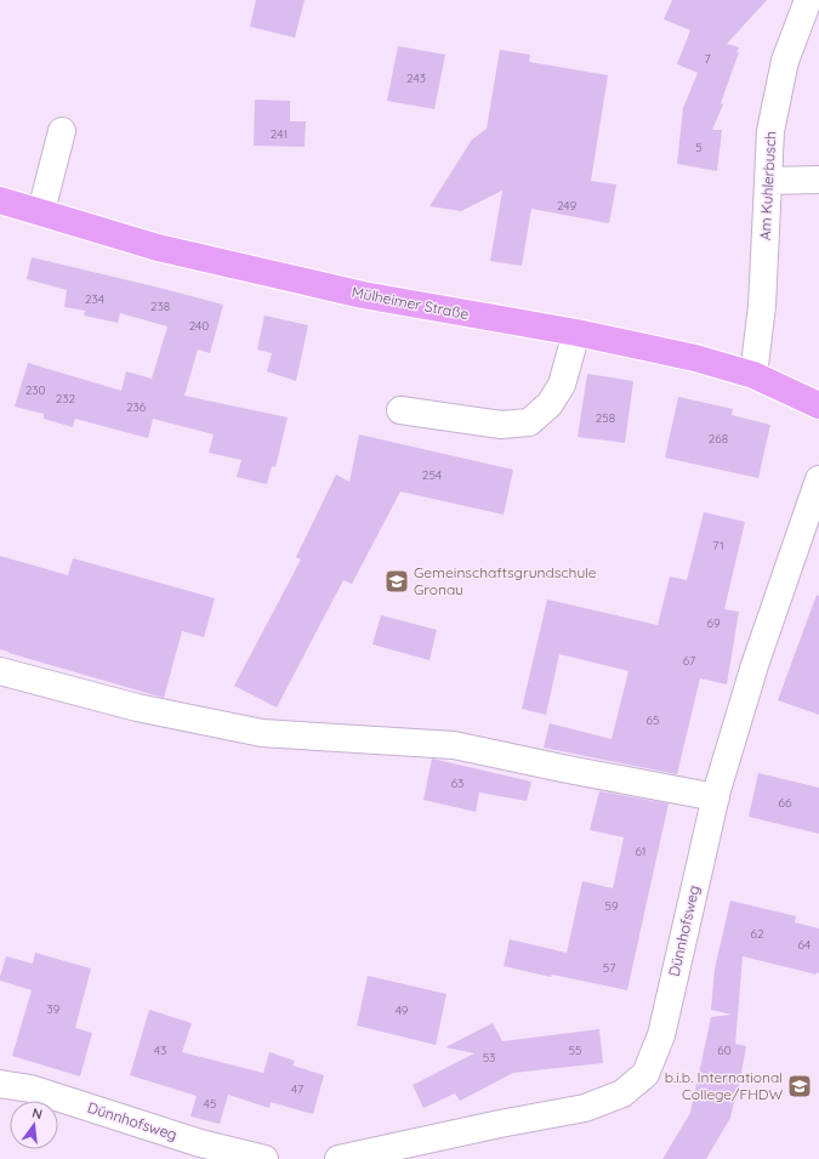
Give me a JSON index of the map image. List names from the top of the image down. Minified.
{"streets":{"main road":["Mülheimer Straße"],"street":["Am Kuhlerbusch","Dünnhofsweg"]},"crossings":[["Am Kuhlerbusch","Mülheimer Straße"]],"places":{"school or university":["Gemeinschaftsgrundschule Gronau","b.i.b. International College/FHDW"]},"house_numbers":["7","243","241","5","249","234","238","240","230","232","236","258","268","254","71","69","67","65","63","66","61","59","62","64","57","39","49","43","55","60","53","47","45"],"north":"top"}
